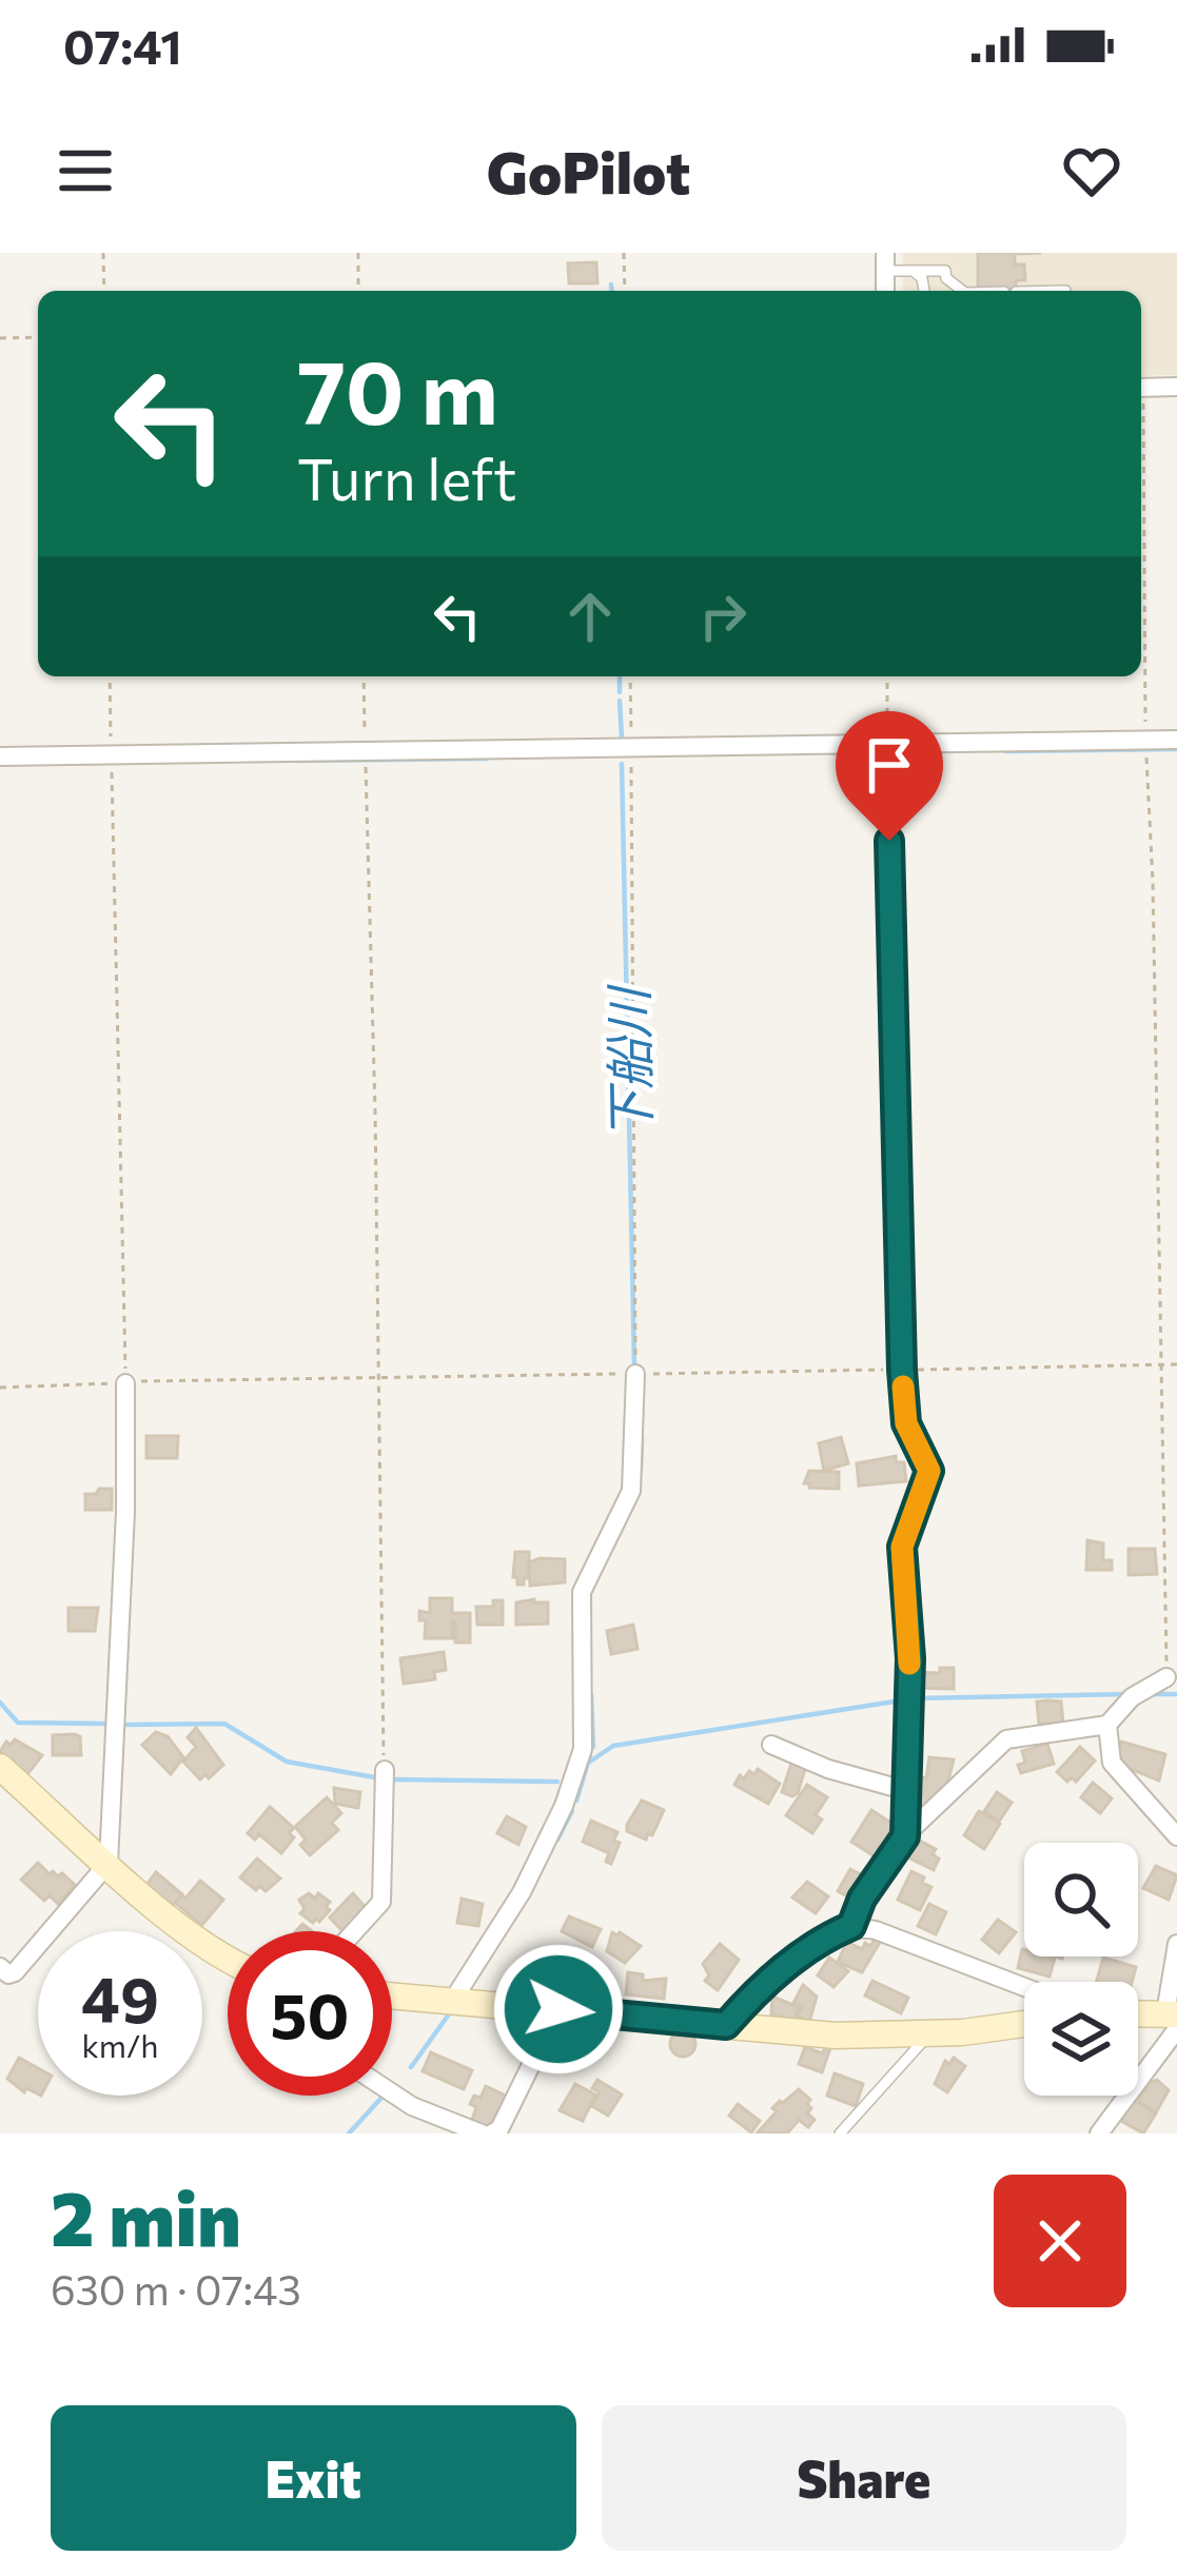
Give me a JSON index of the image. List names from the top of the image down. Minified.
{"water":["下船川"],"page":{"status":"07:41","header":"GoPilot","turn":["70 m","Turn left"],"speed":"49 km/h","limit":"50","heading":["2 min","630 m · 07:43"],"buttons":["Exit","Share"]}}
